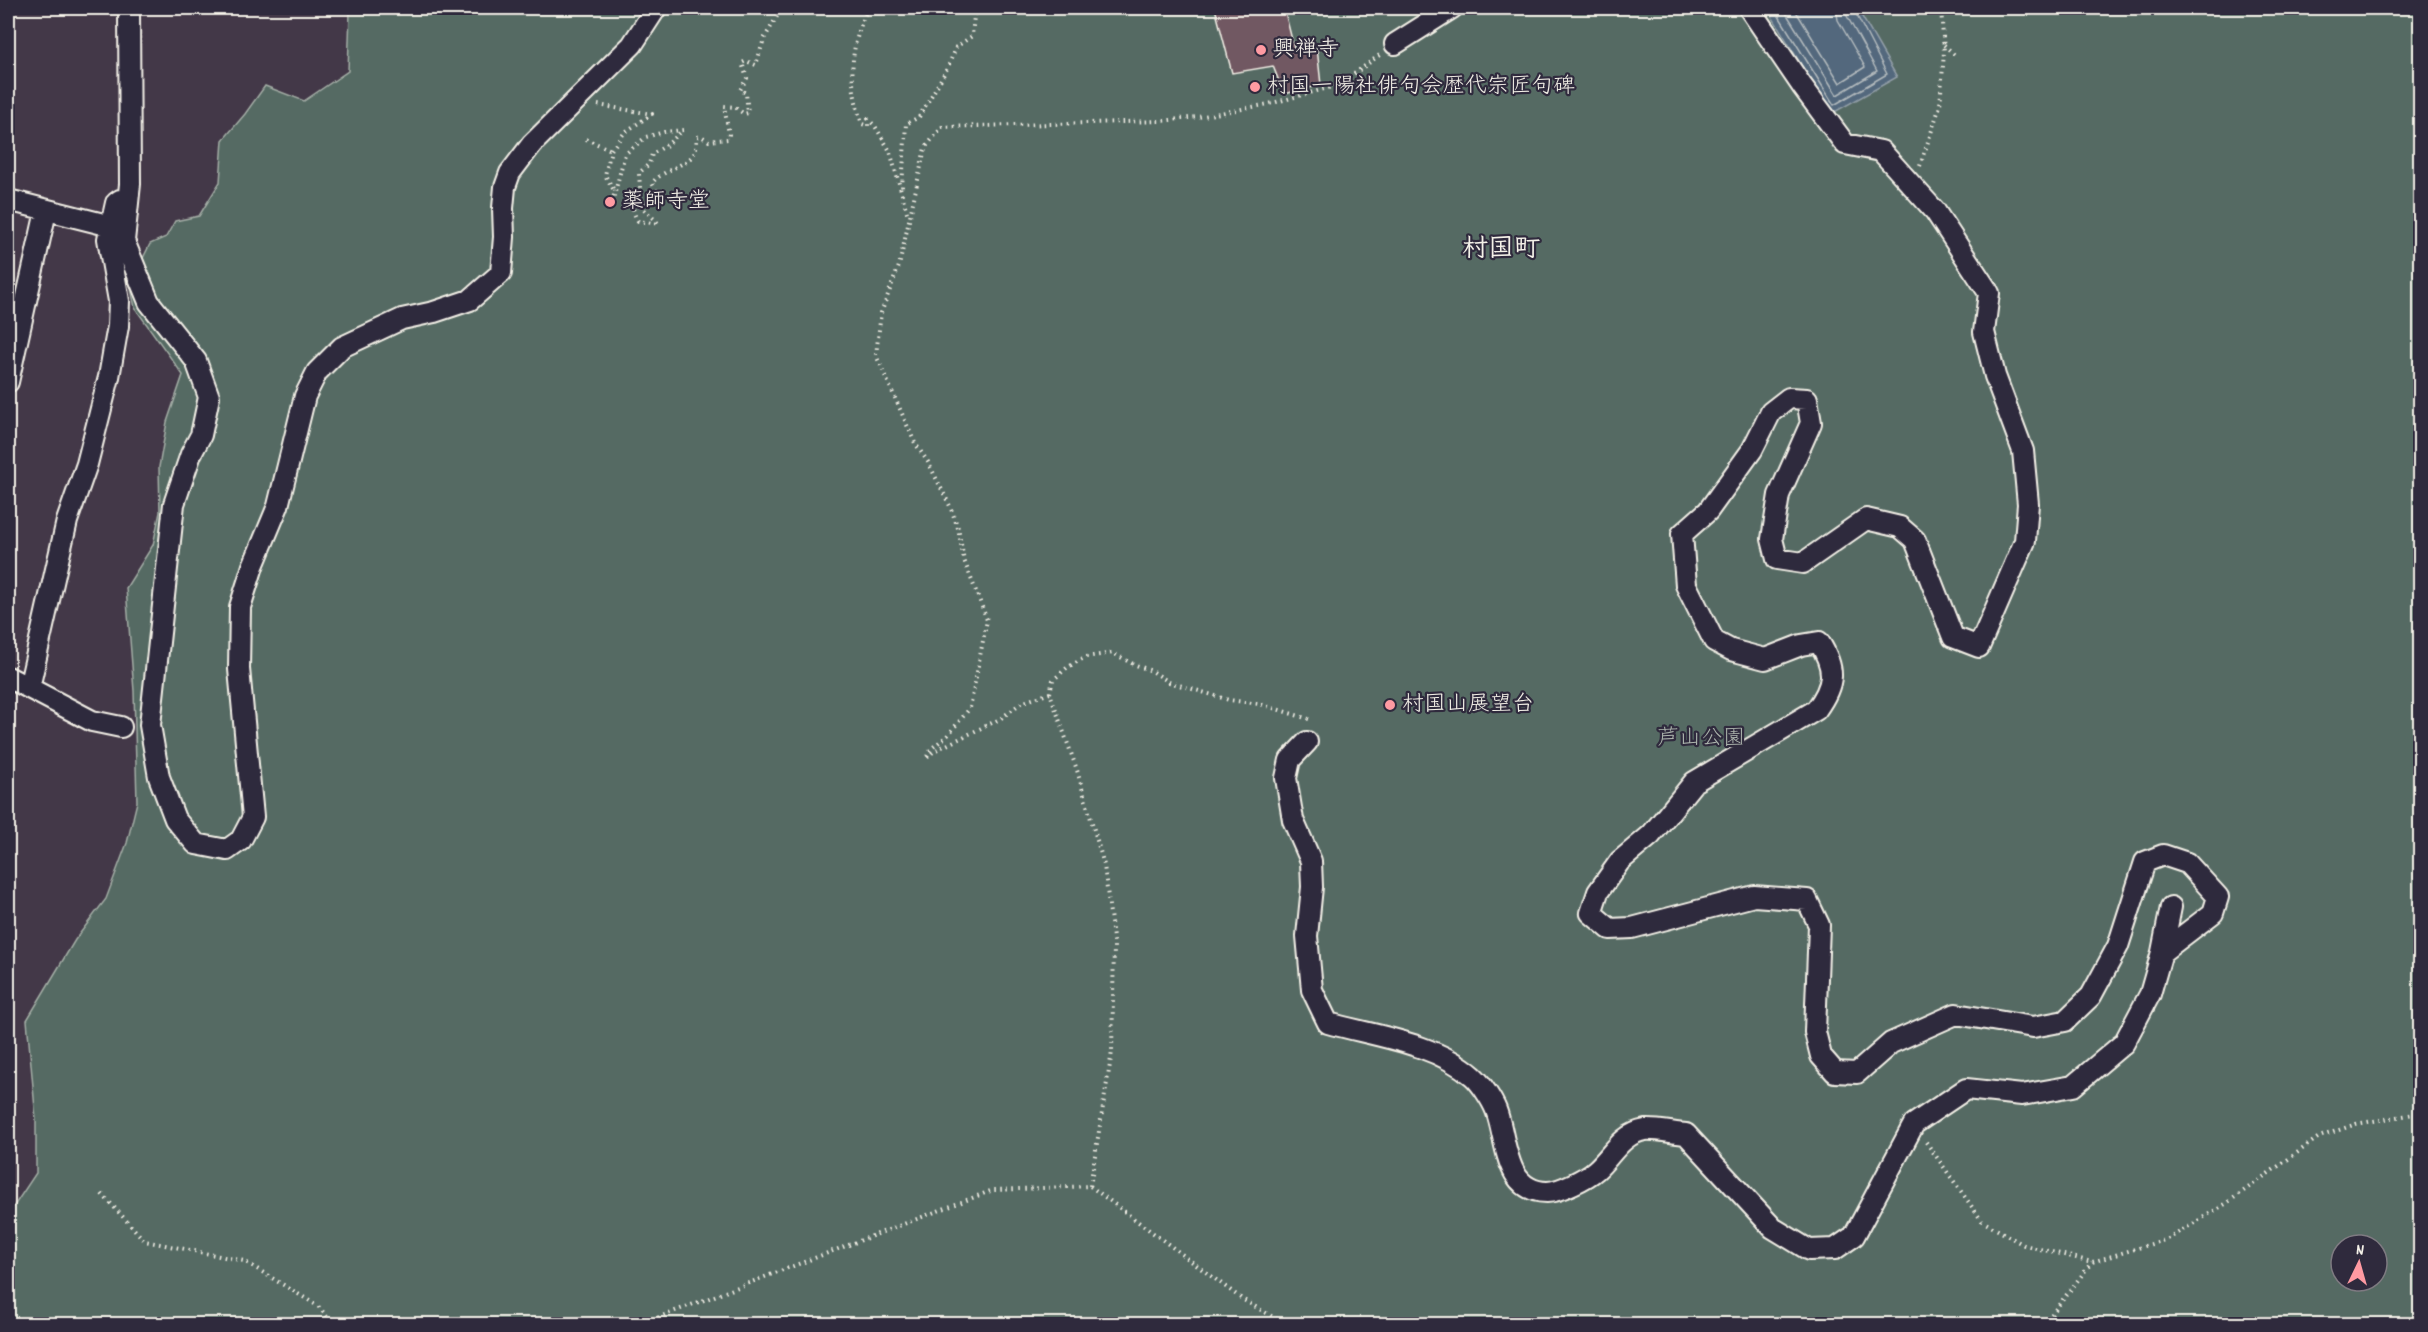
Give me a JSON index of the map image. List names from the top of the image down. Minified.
{"districts":["村国町"],"parks":["芦山公園"],"places":["興禅寺","村国一陽社俳句会歴代宗匠句碑","薬師寺堂","村国山展望台"],"north":"top"}
